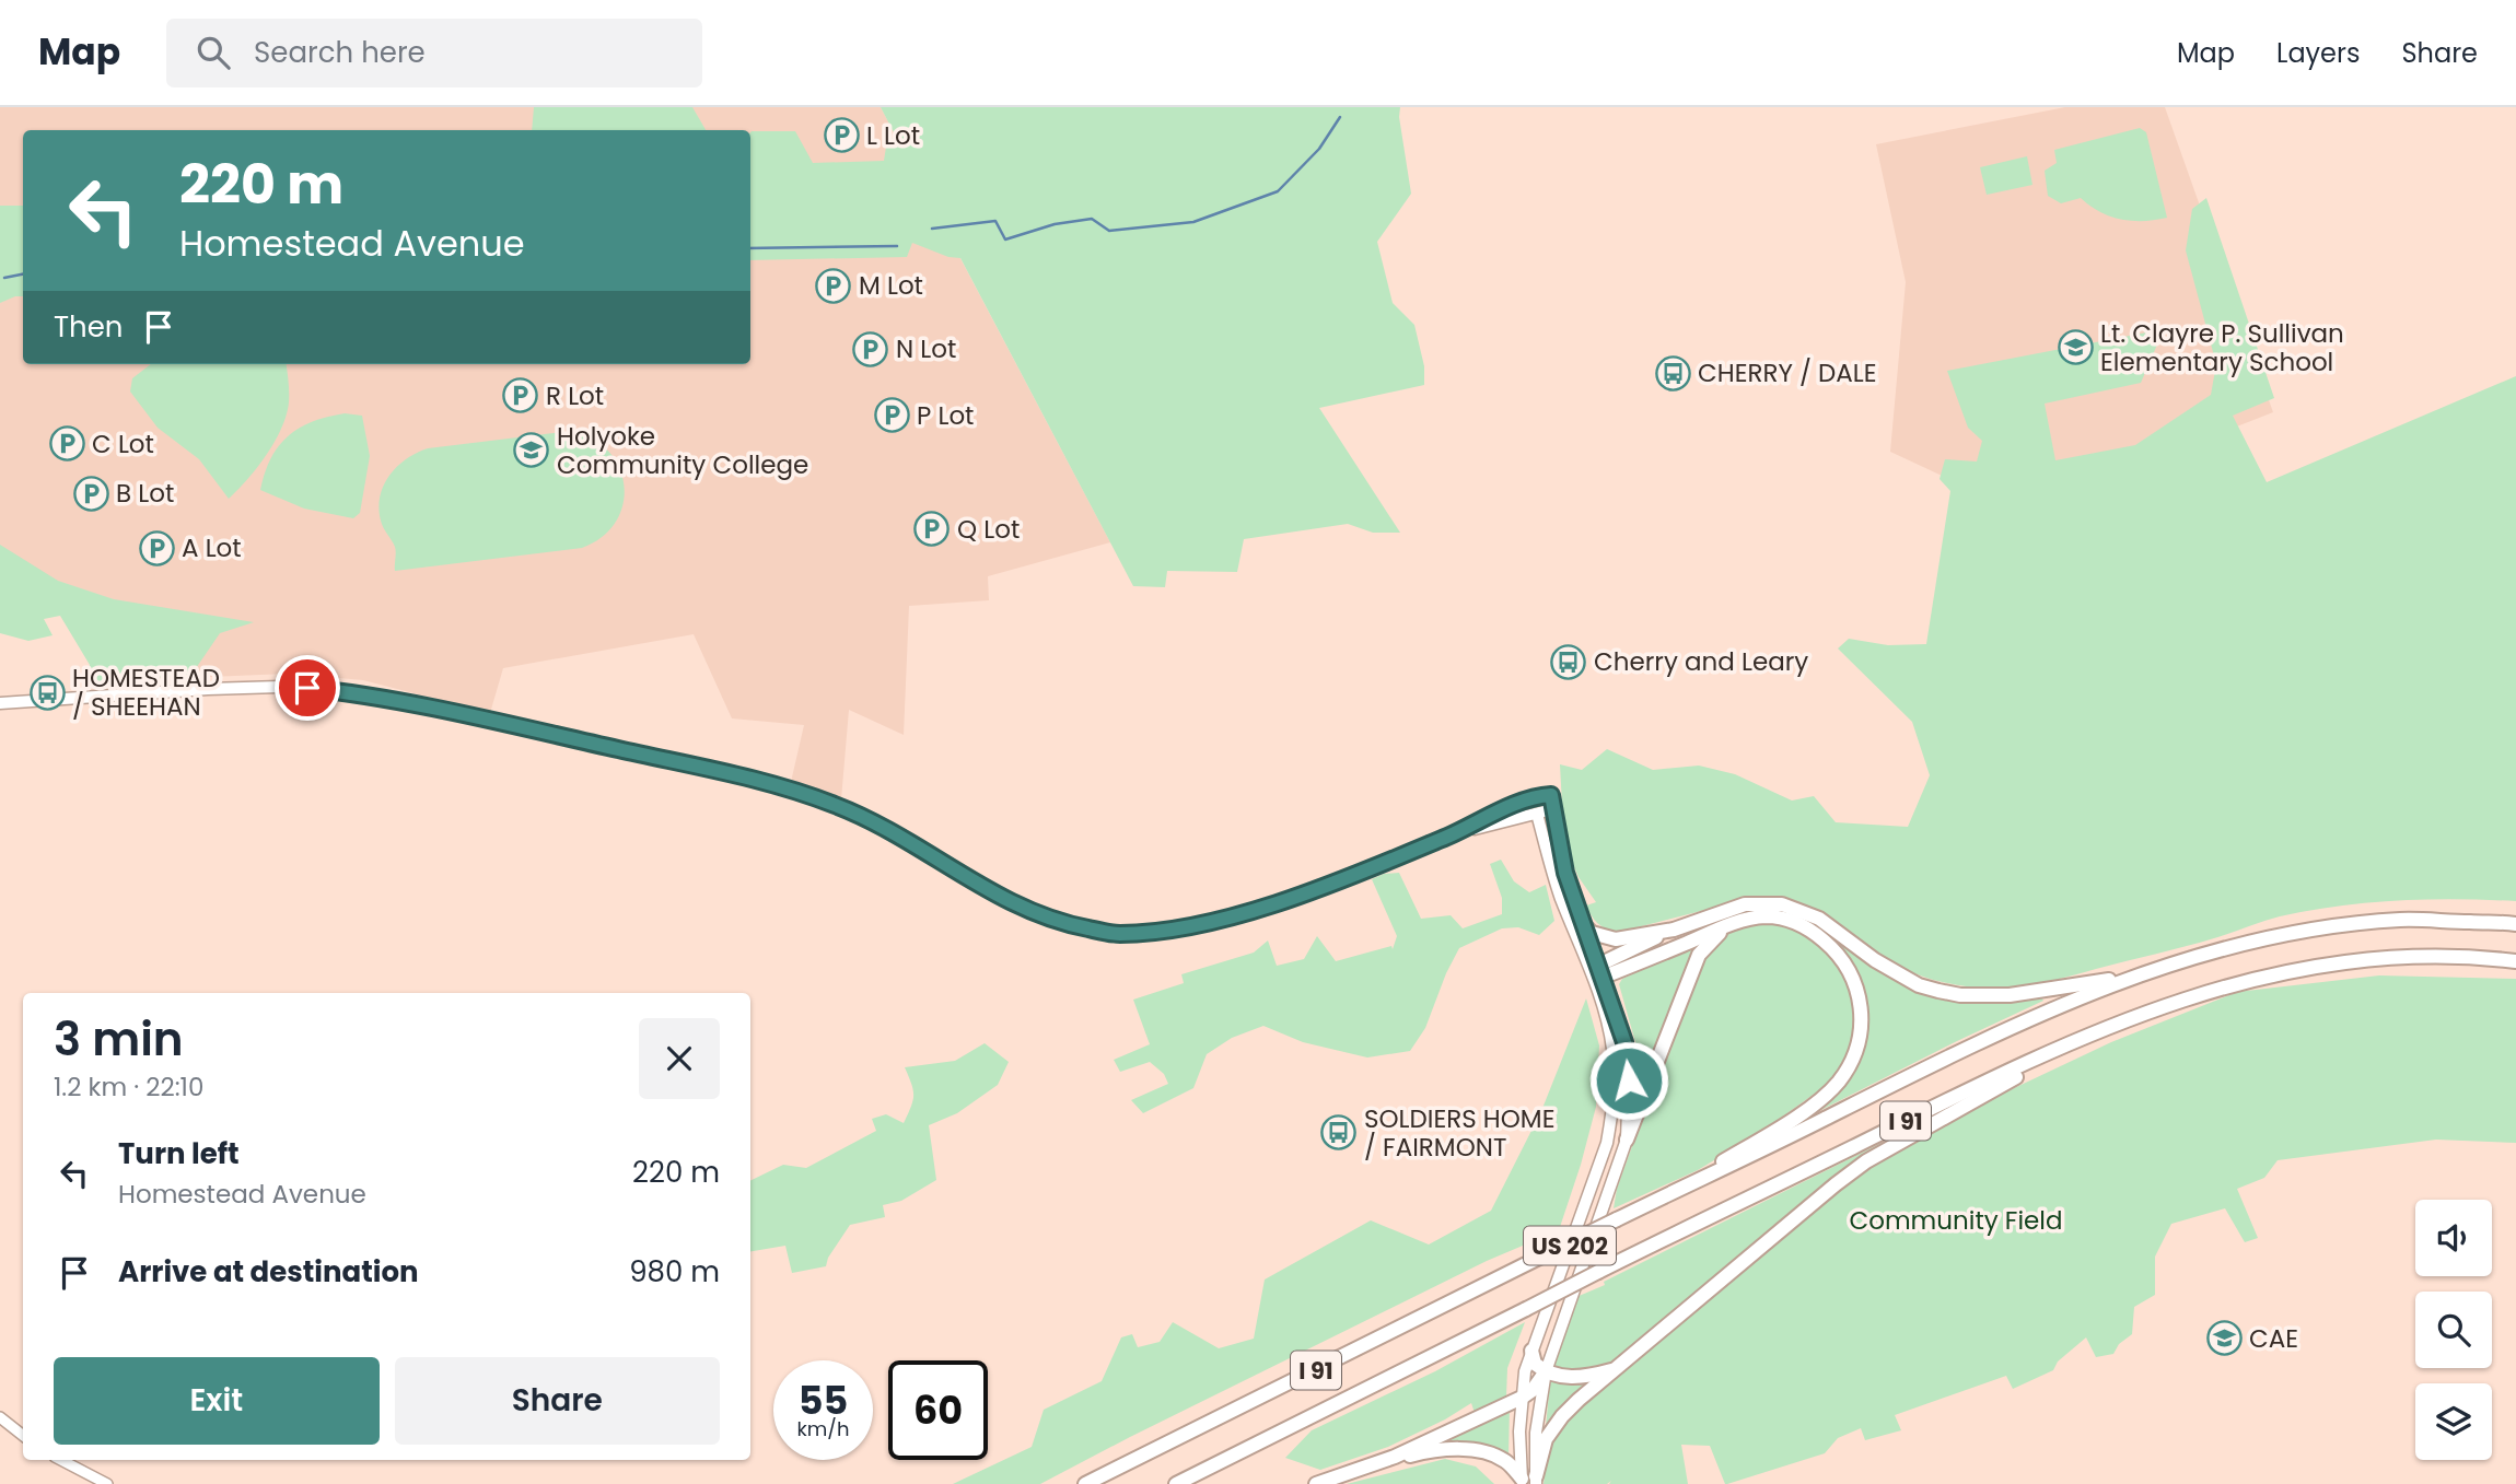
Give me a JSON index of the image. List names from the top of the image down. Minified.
{"streets":{"highway":["I 91"],"main road":["US 202"]},"parks":["Community Field"],"places":{"parking":["L Lot","M Lot","N Lot","R Lot","P Lot","C Lot","B Lot","Q Lot","A Lot"],"school or university":["Lt. Clayre P. Sullivan Elementary School","Holyoke Community College","CAE"],"bus stop":["CHERRY / DALE","Cherry and Leary","HOMESTEAD / SHEEHAN","SOLDIERS HOME / FAIRMONT"]},"page":{"header":"Map","search":"Search here","nav":["Map","Layers","Share"],"turn":["220 m","Homestead Avenue"],"then":"Then","heading":["3 min","1.2 km · 22:10"],"list":[{"name":"Turn left","note":"Homestead Avenue","value":"220 m"},{"name":"Arrive at destination","value":"980 m"}],"buttons":["Exit","Share"],"speed":"55 km/h","limit":"60"}}
